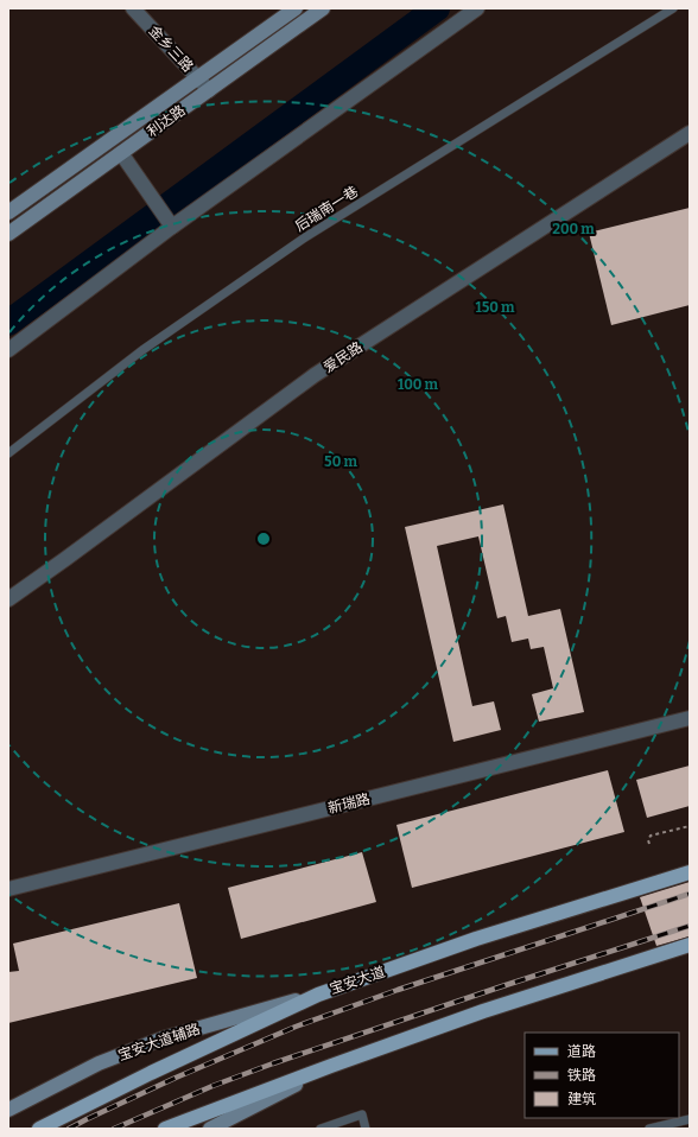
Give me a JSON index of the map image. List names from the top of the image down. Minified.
{"streets":{"main road":["宝安大道"],"street":["金乡三路","利达路","爱民路","新瑞路","宝安大道辅路"],"lane":["后瑞南一巷"]},"crossings":[["金乡三路","利达路"],["宝安大道","宝安大道辅路"]],"legend":["道路","铁路","建筑"],"rings":["200 m","150 m","100 m","50 m"]}
